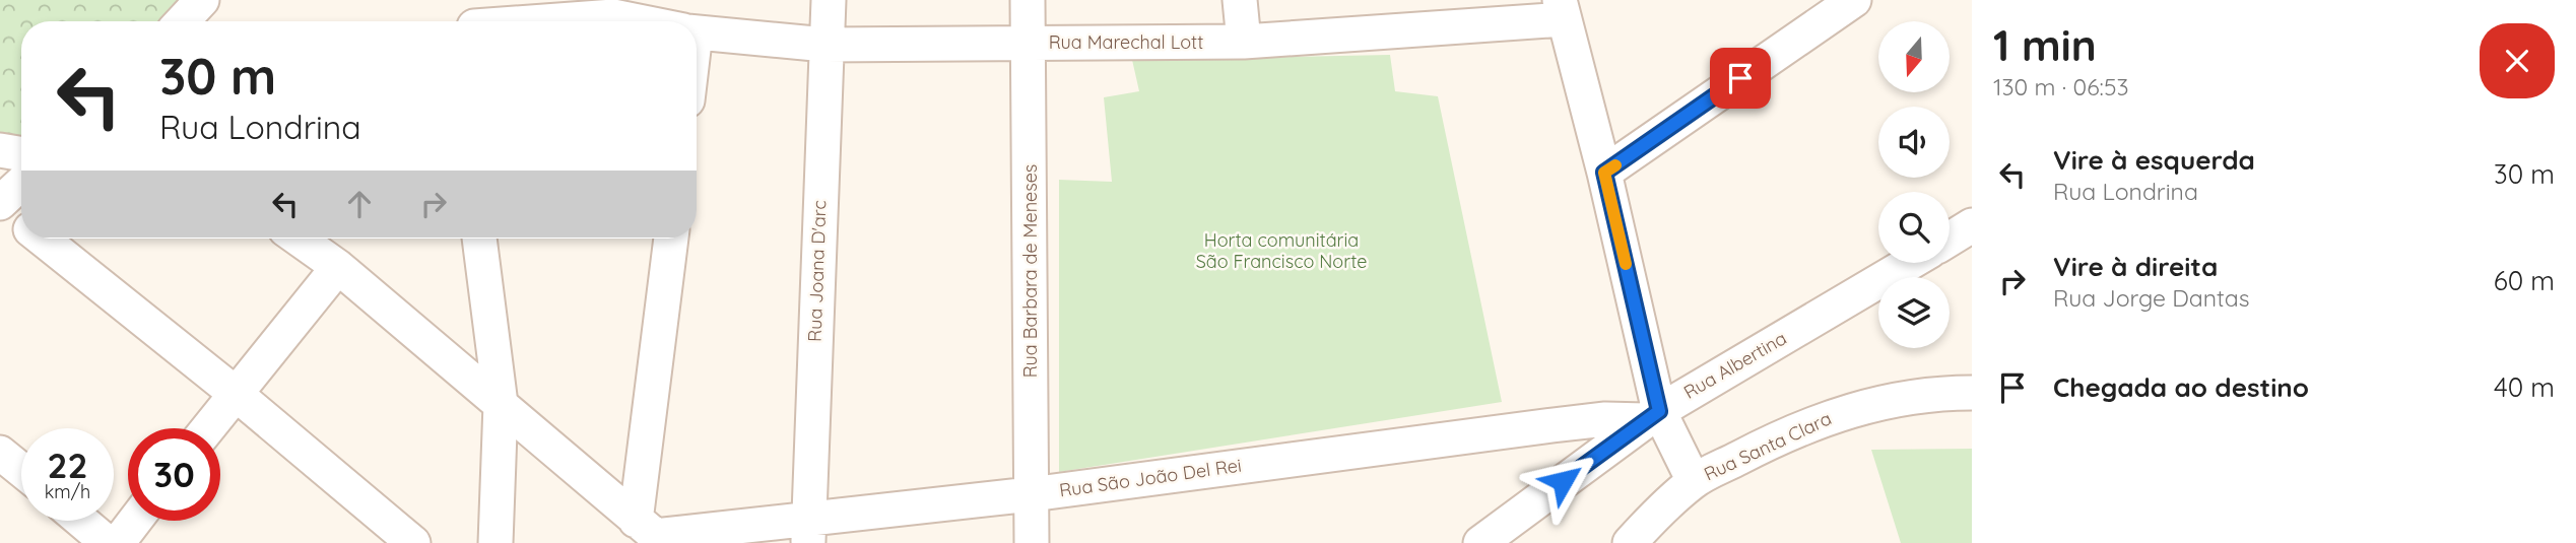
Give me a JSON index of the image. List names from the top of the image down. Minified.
{"streets":{"street":["Rua Marechal Lott","Rua Joana D'arc","Rua Barbara de Meneses","Rua Albertina","Rua Santa Clara","Rua São João Del Rei"]},"crossings":[["Rua Marechal Lott","Rua Joana D'arc"],["Rua Marechal Lott","Rua Barbara de Meneses"],["Rua Joana D'arc","Rua São João Del Rei"],["Rua Barbara de Meneses","Rua São João Del Rei"],["Rua Albertina","Rua São João Del Rei"]],"parks":["Horta comunitária São Francisco Norte"],"north":"bottom","page":{"heading":["1 min","130 m · 06:53"],"turn":["30 m","Rua Londrina"],"list":[{"name":"Vire à esquerda","note":"Rua Londrina","value":"30 m"},{"name":"Vire à direita","note":"Rua Jorge Dantas","value":"60 m"},{"name":"Chegada ao destino","value":"40 m"}],"speed":"22 km/h","limit":"30"}}
